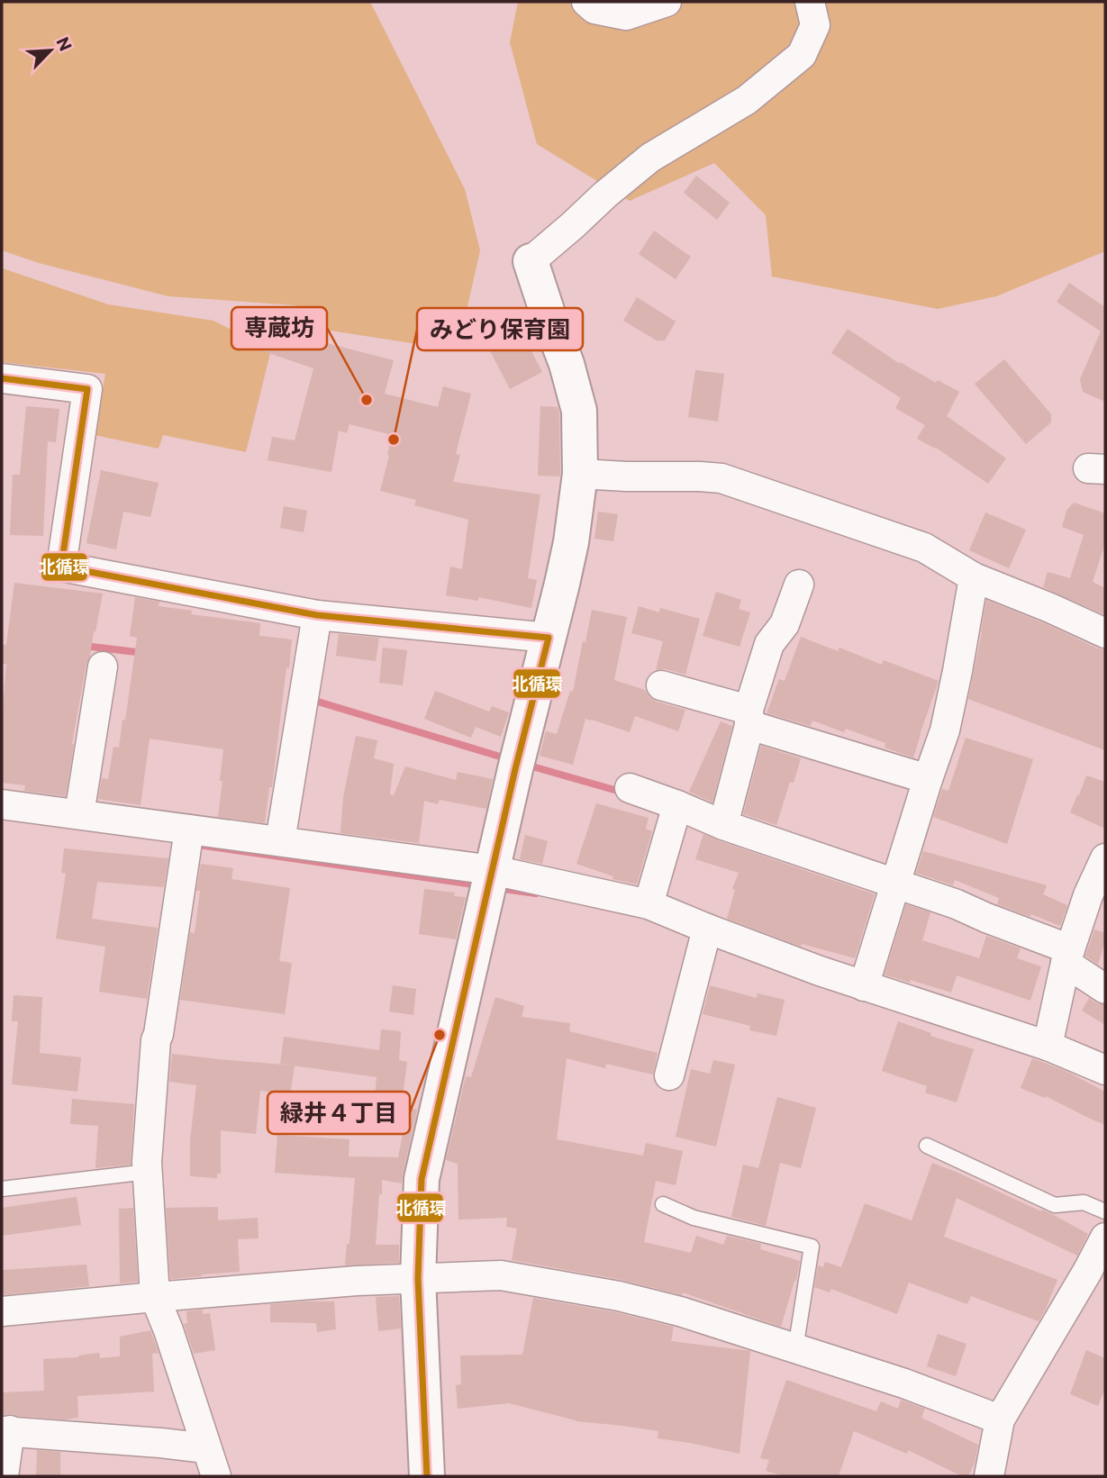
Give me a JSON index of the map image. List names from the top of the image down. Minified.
{"places":["専蔵坊","みどり保育園","緑井４丁目"],"lines":["transit line 北循環"],"north":"top right"}
